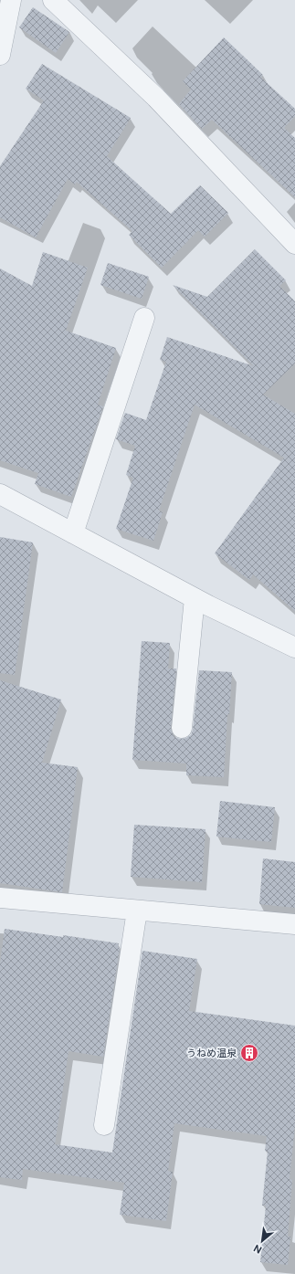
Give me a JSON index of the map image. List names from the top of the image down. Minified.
{"places":{"building":["うねめ温泉"]},"north":"bottom left"}
